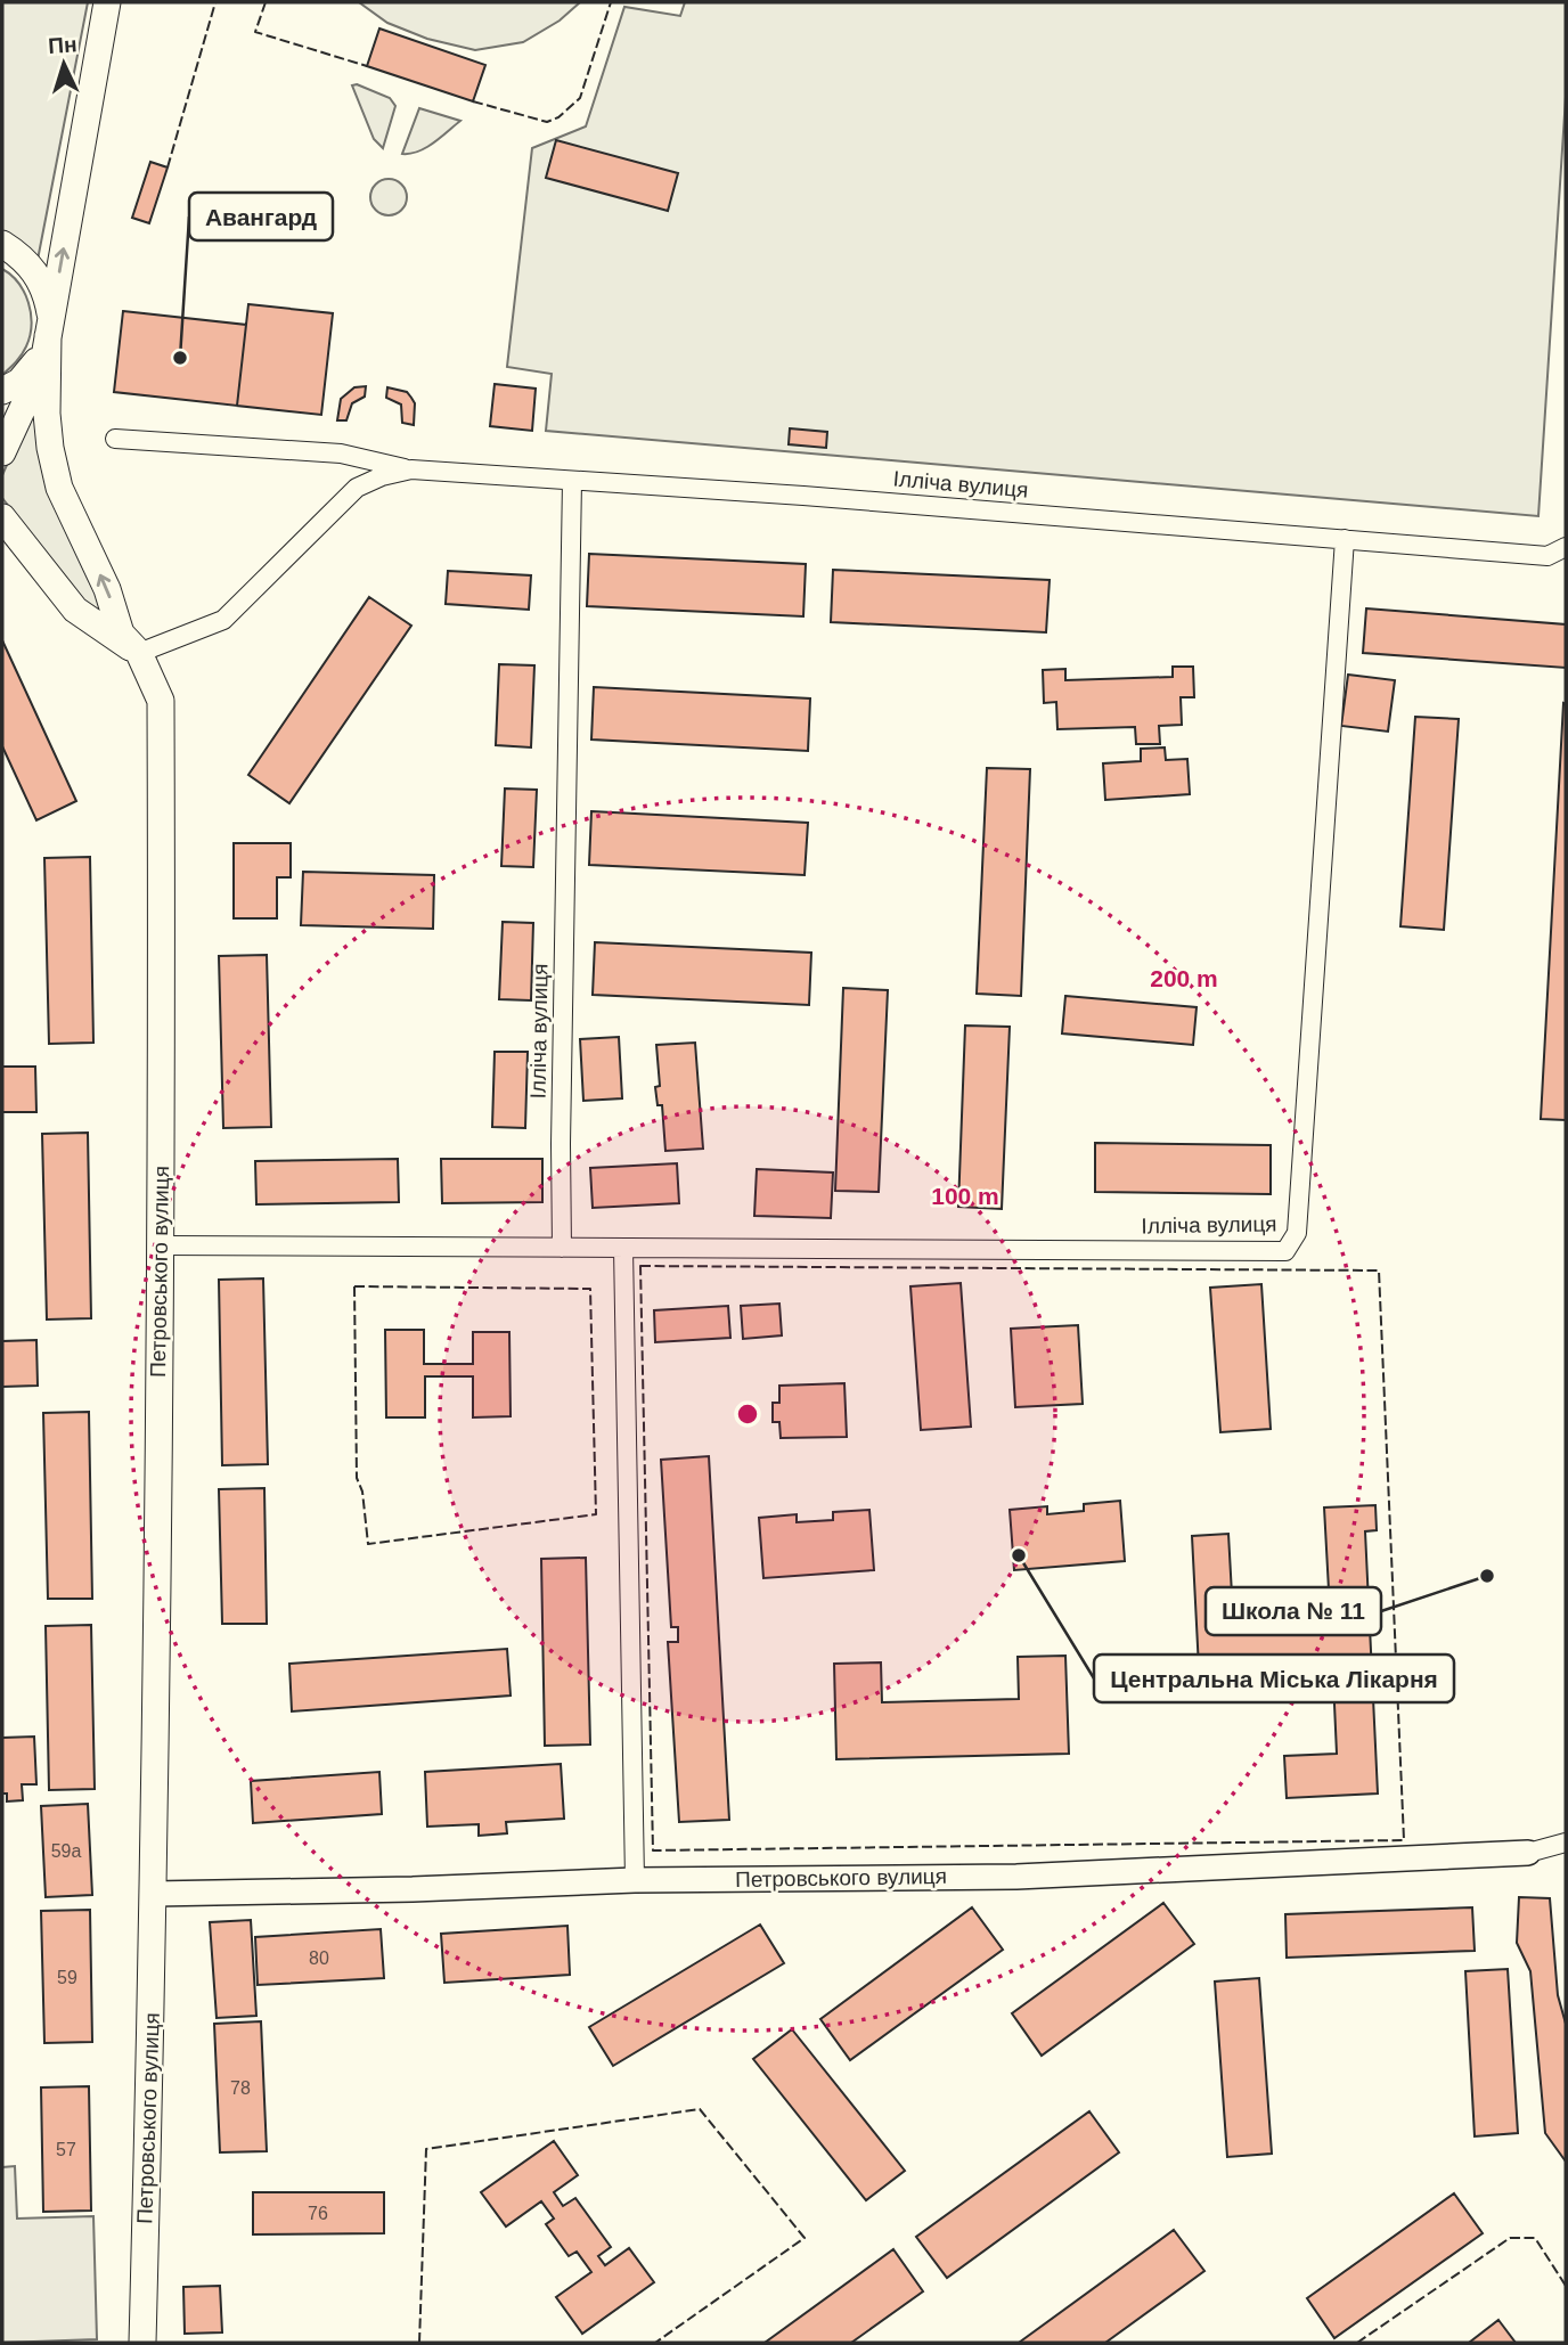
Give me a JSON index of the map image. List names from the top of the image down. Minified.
{"streets":{"main road":["Петровського вулиця"],"street":["Ілліча вулиця"]},"crossings":[["Ілліча вулиця","Петровського вулиця"]],"places":["Авангард","Центральна Міська Лікарня","Школа № 11"],"house_numbers":["59а","80","59","78","57","76"],"north":"top","rings":["200 m","100 m"]}
